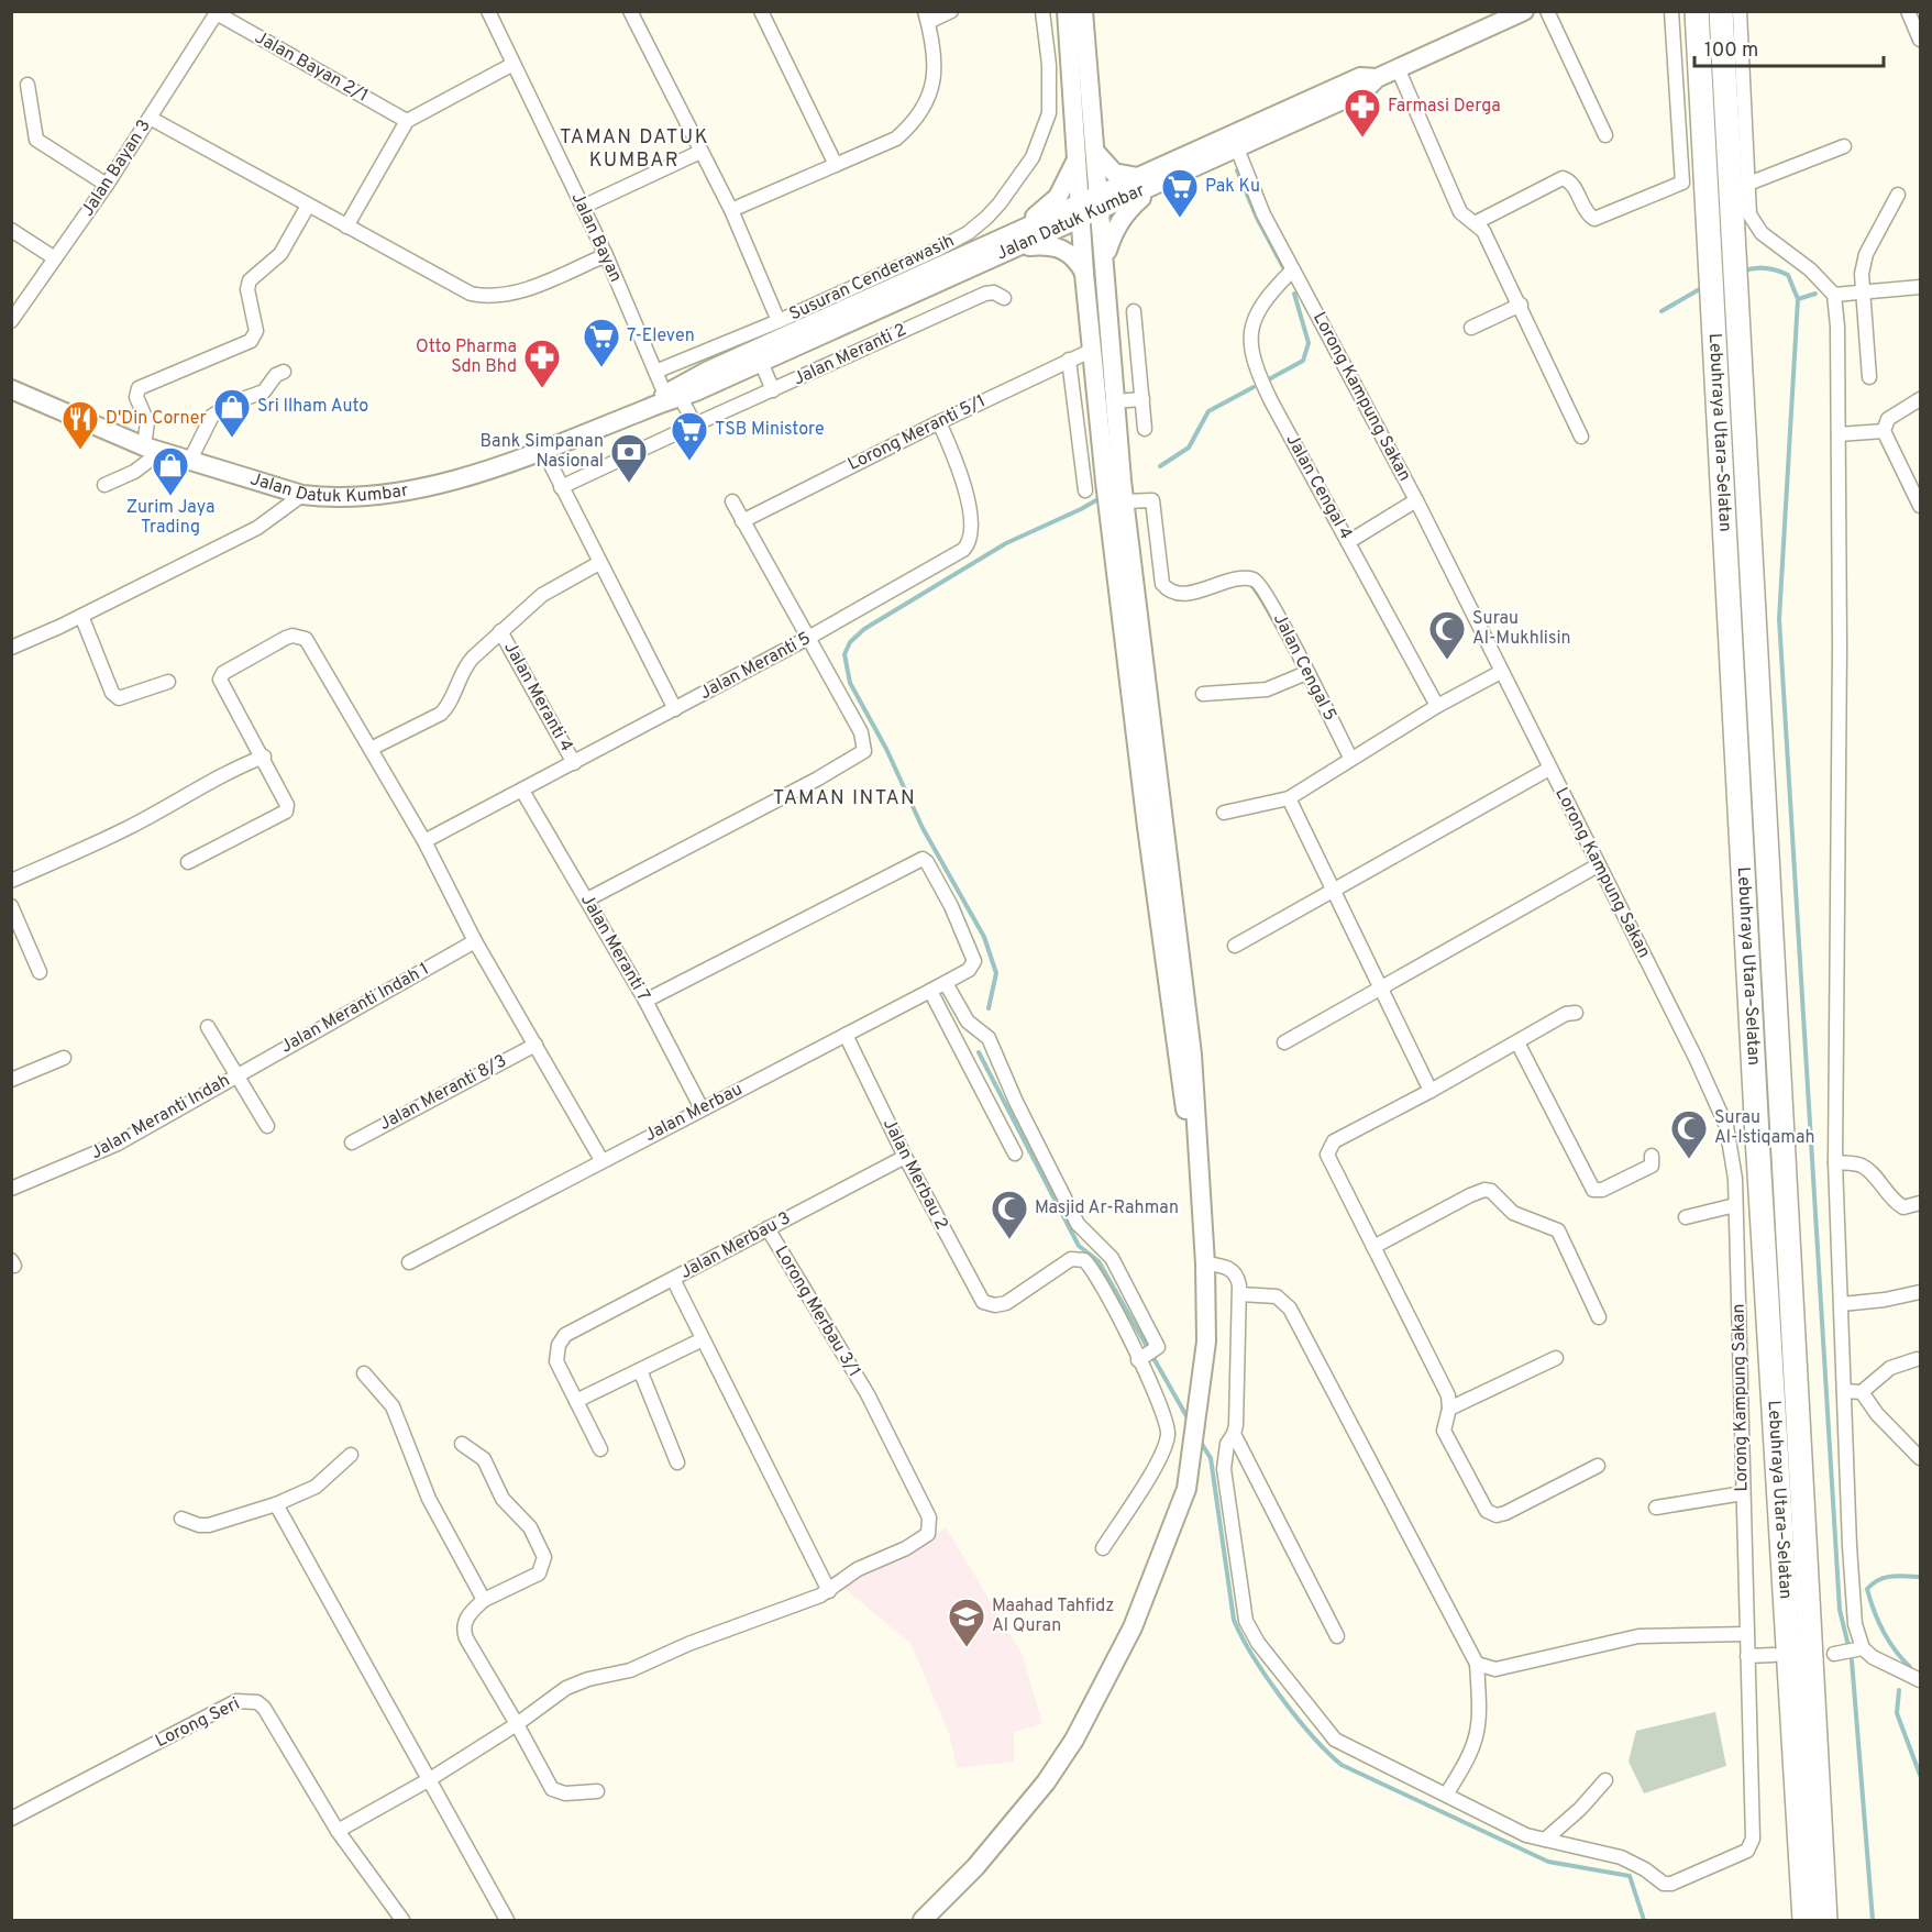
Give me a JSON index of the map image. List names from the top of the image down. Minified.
{"streets":{"highway":["Lebuhraya Utara–Selatan"],"main road":["Jalan Datuk Kumbar"],"street":["Jalan Bayan 2/1","Jalan Bayan 3","Jalan Bayan","Susuran Cenderawasih","Jalan Meranti 2","Lorong Kampung Sakan","Lorong Meranti 5/1","Jalan Cengal 4","Jalan Meranti 5","Jalan Cengal 5","Jalan Meranti 4","Jalan Meranti 7","Jalan Meranti Indah 1","Jalan Meranti 8/3","Jalan Merbau","Jalan Meranti Indah","Jalan Merbau 2","Jalan Merbau 3","Lorong Merbau 3/1","Lorong Seri"]},"crossings":[["Jalan Bayan 2/1","Jalan Bayan 3"],["Jalan Datuk Kumbar","Jalan Bayan"],["Jalan Datuk Kumbar","Lorong Kampung Sakan"],["Jalan Bayan","Susuran Cenderawasih"],["Jalan Bayan","Jalan Meranti 2"],["Lorong Kampung Sakan","Jalan Cengal 4"],["Lorong Meranti 5/1","Jalan Meranti 5"],["Jalan Meranti 5","Jalan Meranti 4"],["Jalan Meranti 5","Jalan Meranti 7"],["Jalan Meranti 7","Jalan Merbau"],["Jalan Meranti Indah 1","Jalan Meranti Indah"],["Jalan Merbau","Jalan Merbau 2"],["Jalan Merbau 2","Jalan Merbau 3"],["Jalan Merbau 3","Lorong Merbau 3/1"]],"districts":["TAMAN DATUK KUMBAR","TAMAN INTAN"],"places":{"pharmacy":["Farmasi Derga","Otto Pharma Sdn Bhd"],"supermarket":["Pak Ku","7-Eleven","TSB Ministore"],"shop":["Sri Ilham Auto","Zurim Jaya Trading"],"restaurant":["D'Din Corner"],"bank":["Bank Simpanan Nasional"],"mosque":["Surau Al-Mukhlisin","Surau Al-Istiqamah","Masjid Ar-Rahman"],"school or university":["Maahad Tahfidz Al Quran"]},"scale_bar":"100 m"}
